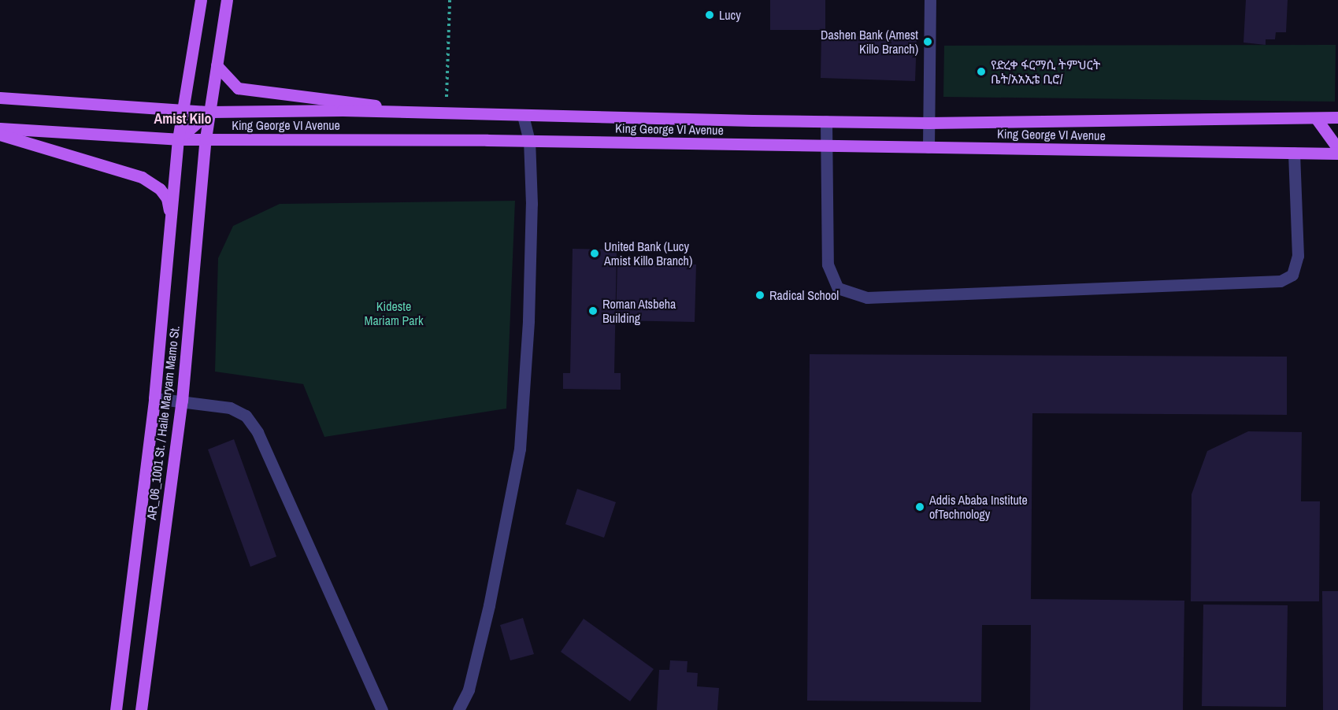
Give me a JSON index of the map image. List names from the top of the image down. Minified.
{"streets":{"main road":["King George VI Avenue","AR_06_1001 St. / Haile Maryam Mamo St."]},"crossings":[["King George VI Avenue","AR_06_1001 St. / Haile Maryam Mamo St."]],"districts":["Amist Kilo"],"parks":["Kideste Mariam Park"],"places":["Lucy","Dashen Bank (Amest Killo Branch)","የድረቀ ፋርማሲ ትምህርት ቤት/አአኢቴ ቢሮ/","United Bank (Lucy Amist Killo Branch)","Radical School","Roman Atsbeha Building","Addis Ababa Institute ofTechnology"]}
